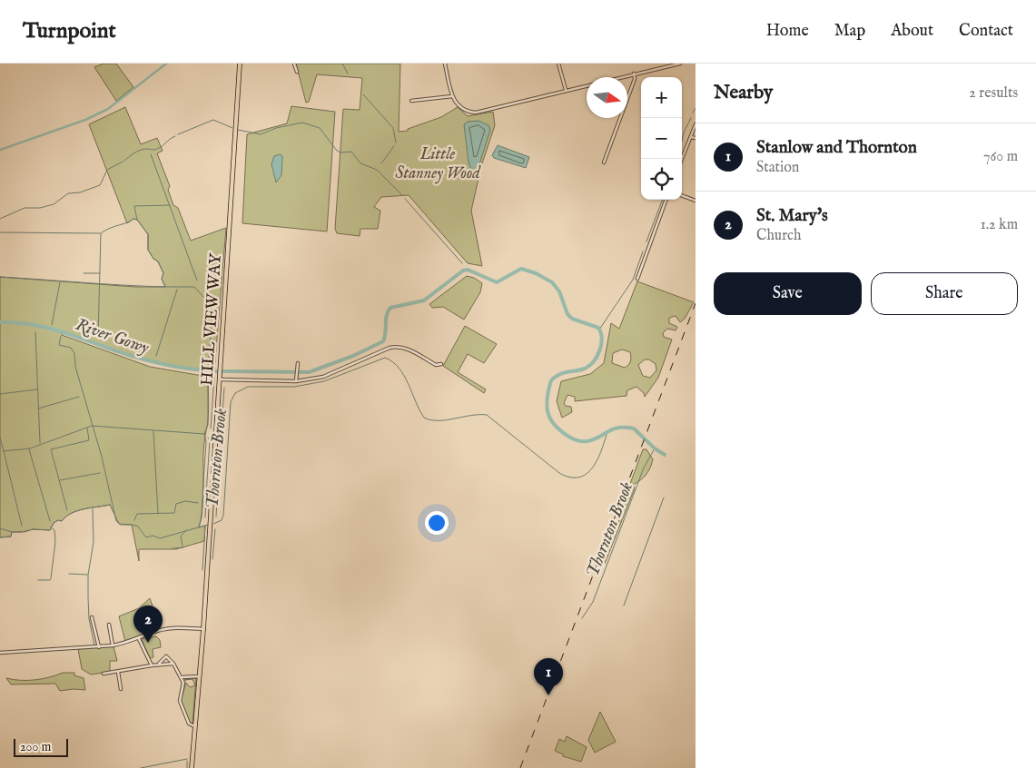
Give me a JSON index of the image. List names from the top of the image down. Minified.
{"streets":{"main road":["HILL VIEW WAY"]},"water":["River Gowy","Thornton Brook"],"parks":["Little Stanney Wood"],"scale_bar":"200 m","north":"right","page":{"header":"Turnpoint","nav":["Home","Map","About","Contact"],"heading":["Nearby","2 results"],"map_buttons":["+","−"],"list":[{"mark":"1","name":"Stanlow and Thornton","note":"Station","value":"760 m"},{"mark":"2","name":"St. Mary's","note":"Church","value":"1.2 km"}],"buttons":["Save","Share"],"pins":["2","1"],"scale":"200 m"}}
